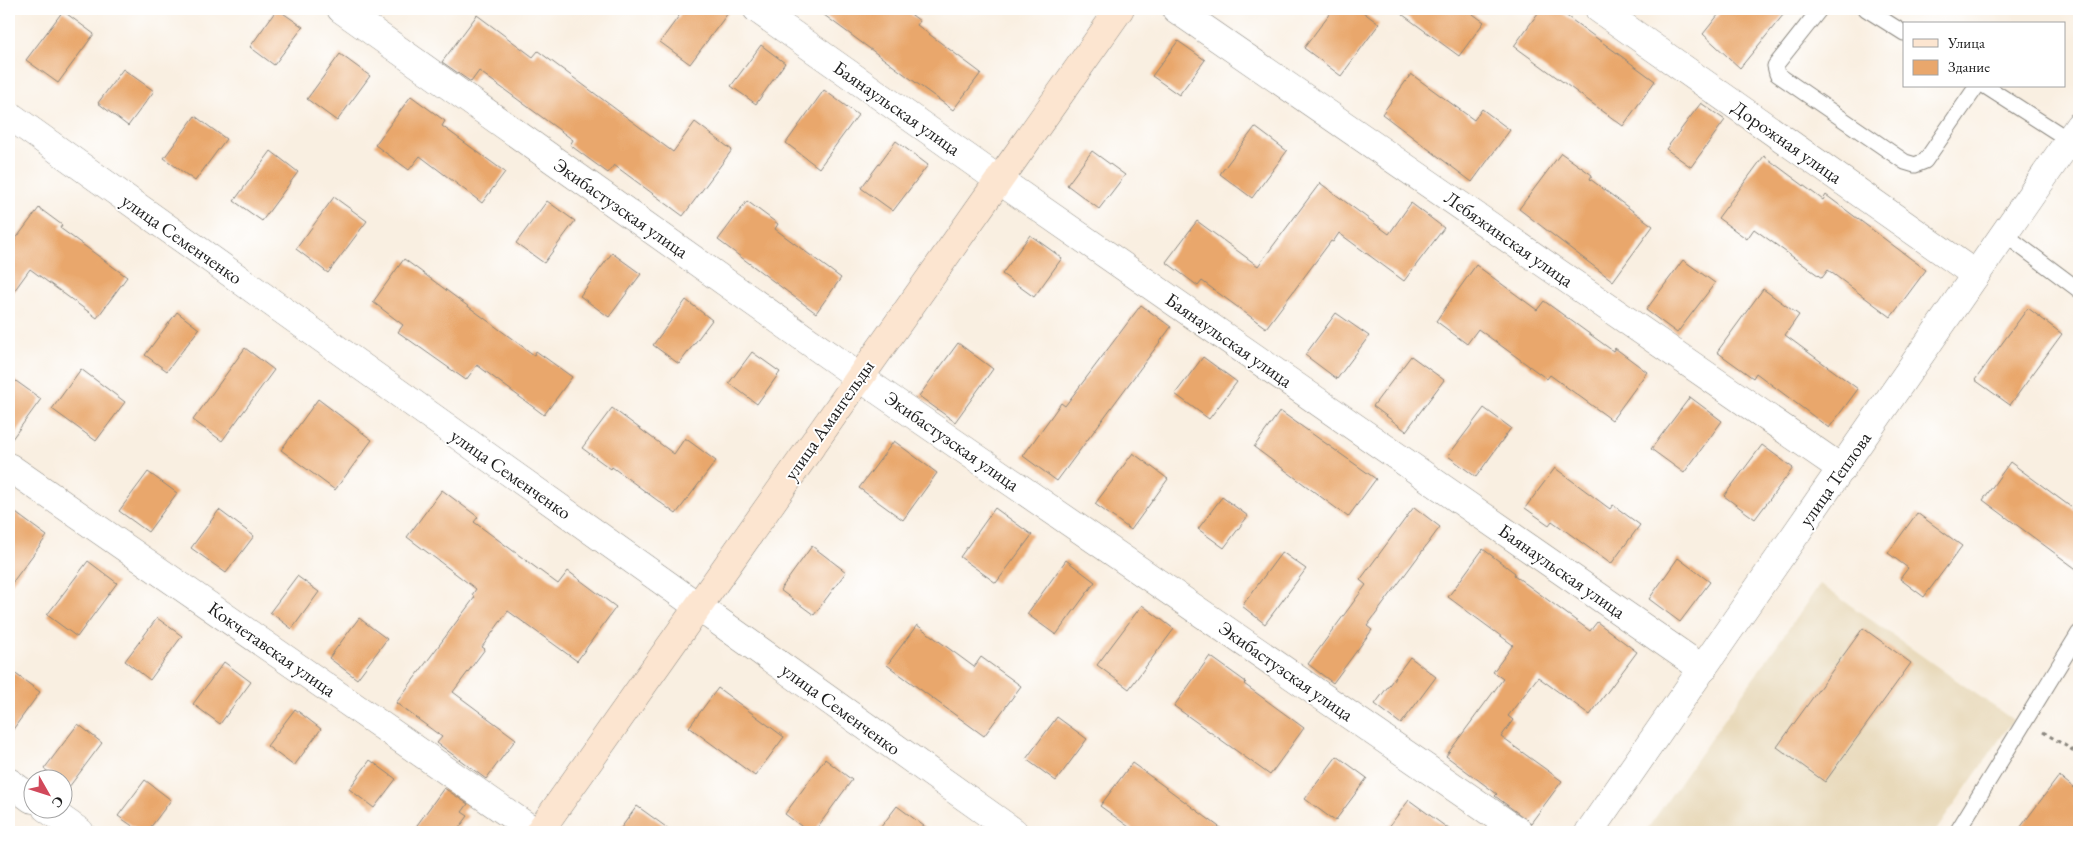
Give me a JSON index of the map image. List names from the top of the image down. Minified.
{"streets":{"main road":["улица Амангельды"],"street":["Баянаульская улица","Дорожная улица","Экибастузская улица","улица Семенченко","Лебяжинская улица","улица Теплова","Кокчетавская улица"]},"crossings":[["Баянаульская улица","улица Амангельды"],["Баянаульская улица","улица Теплова"],["Дорожная улица","улица Теплова"],["Экибастузская улица","улица Амангельды"],["улица Семенченко","улица Амангельды"],["Лебяжинская улица","улица Теплова"]],"legend":["Улица","Здание"],"north":"bottom right"}
